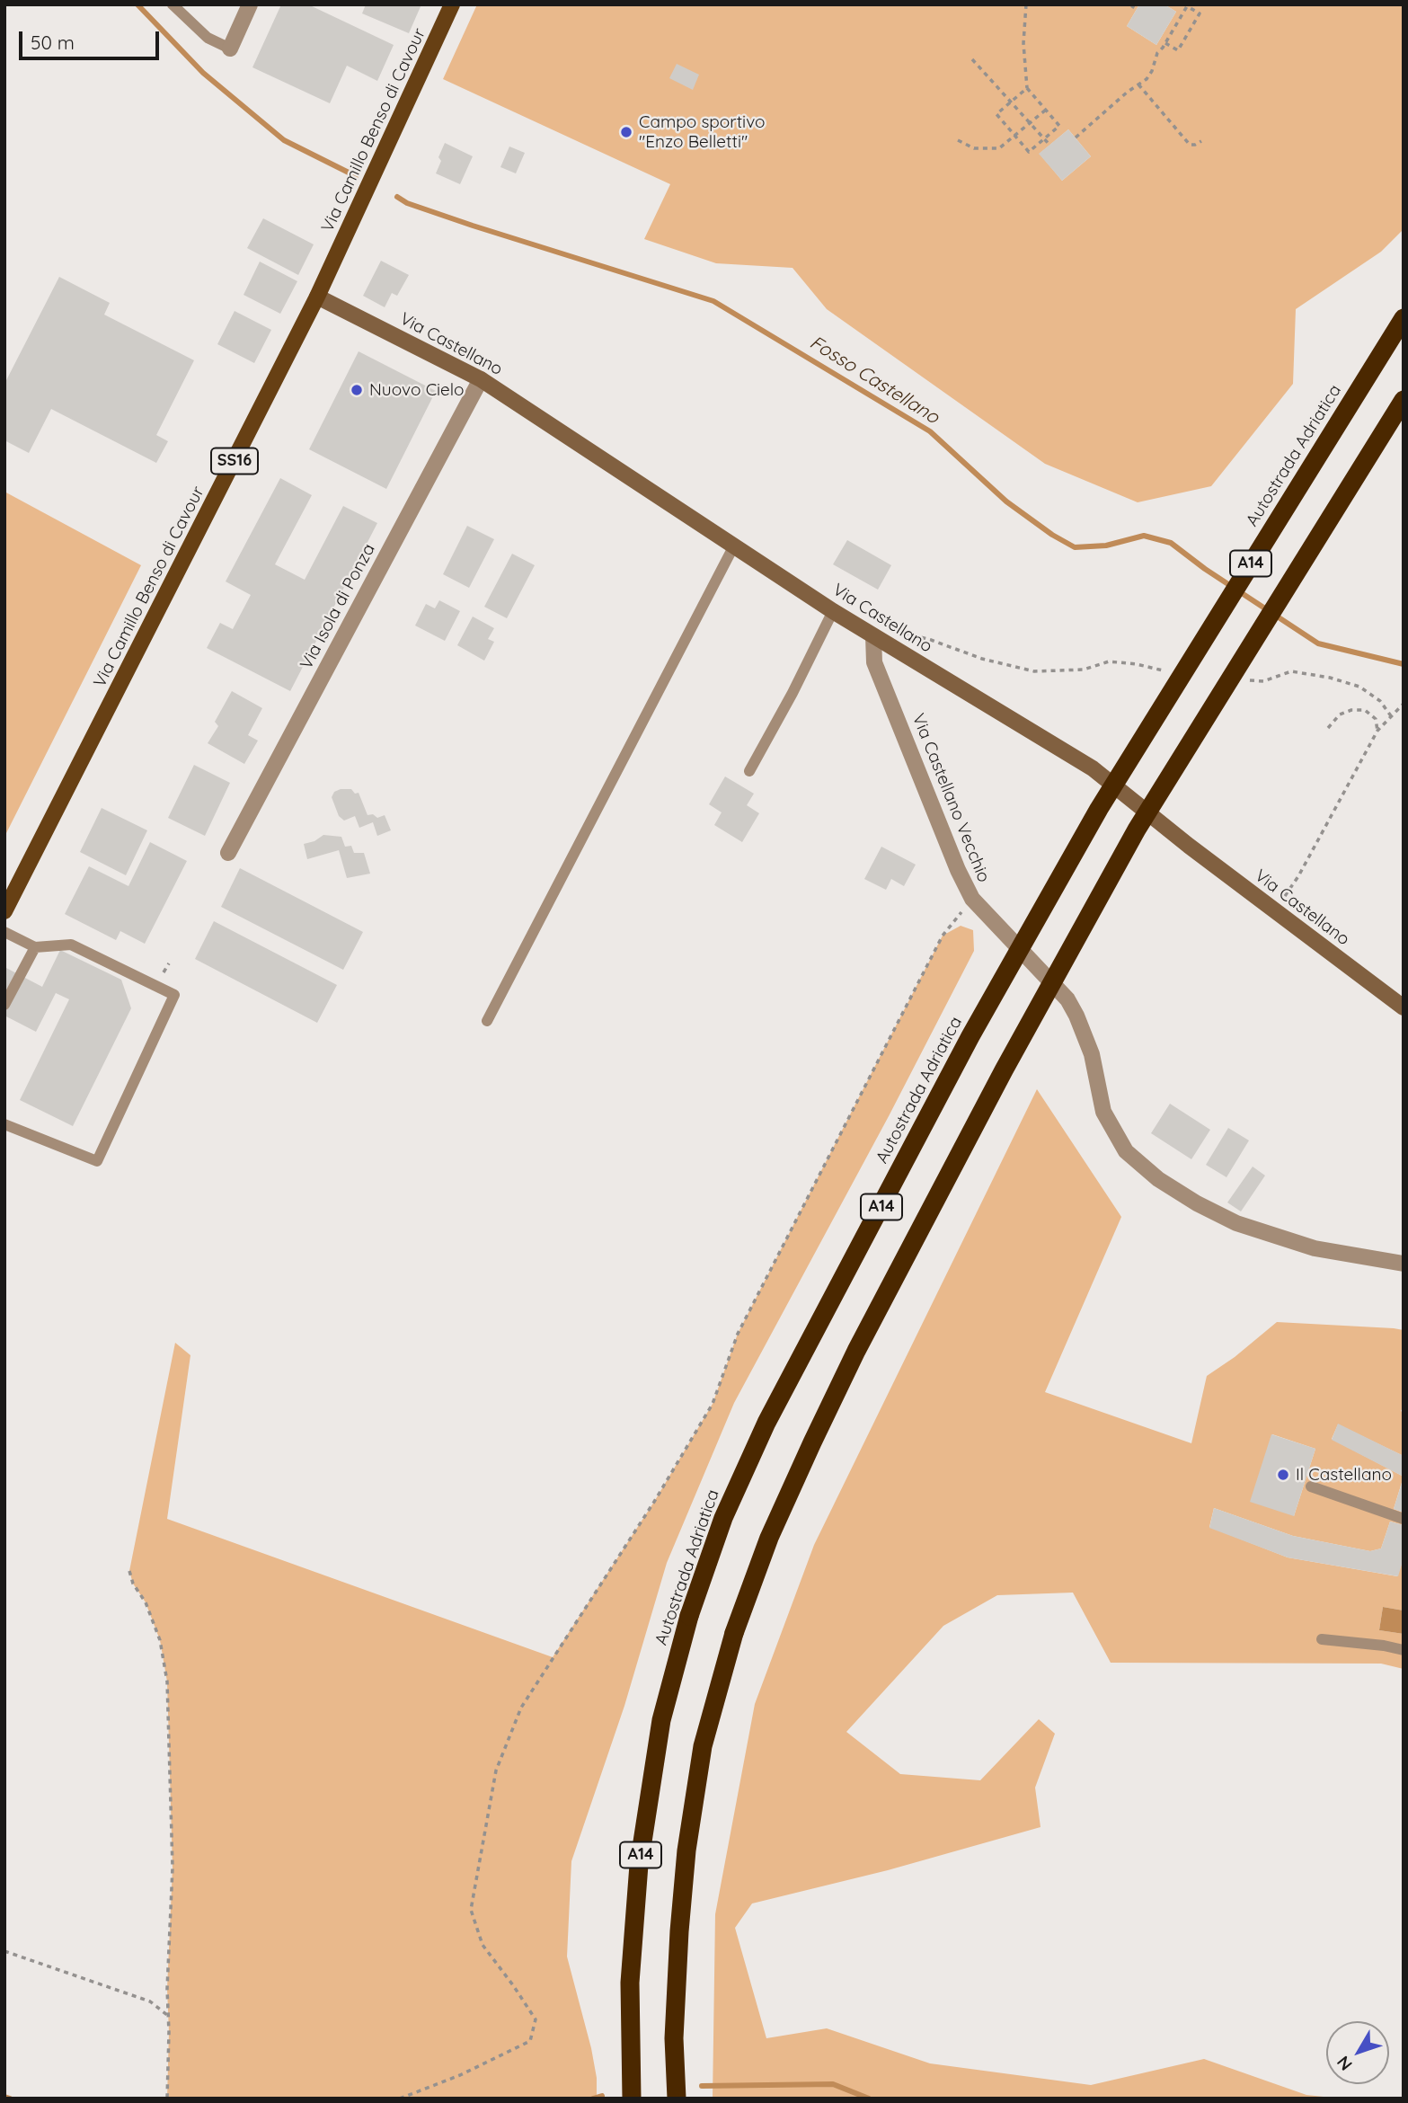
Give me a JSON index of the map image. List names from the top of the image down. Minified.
{"streets":{"highway":["Autostrada Adriatica","A14"],"main road":["Via Camillo Benso di Cavour","SS16"],"street":["Via Castellano","Via Isola di Ponza","Via Castellano Vecchio"]},"crossings":[["Via Camillo Benso di Cavour","Via Castellano"],["Via Castellano","Via Isola di Ponza"],["Via Castellano","Via Castellano Vecchio"]],"water":["Fosso Castellano"],"places":["Campo sportivo \"Enzo Belletti\"","Nuovo Cielo","Il Castellano"],"scale_bar":"50 m","north":"bottom left"}
